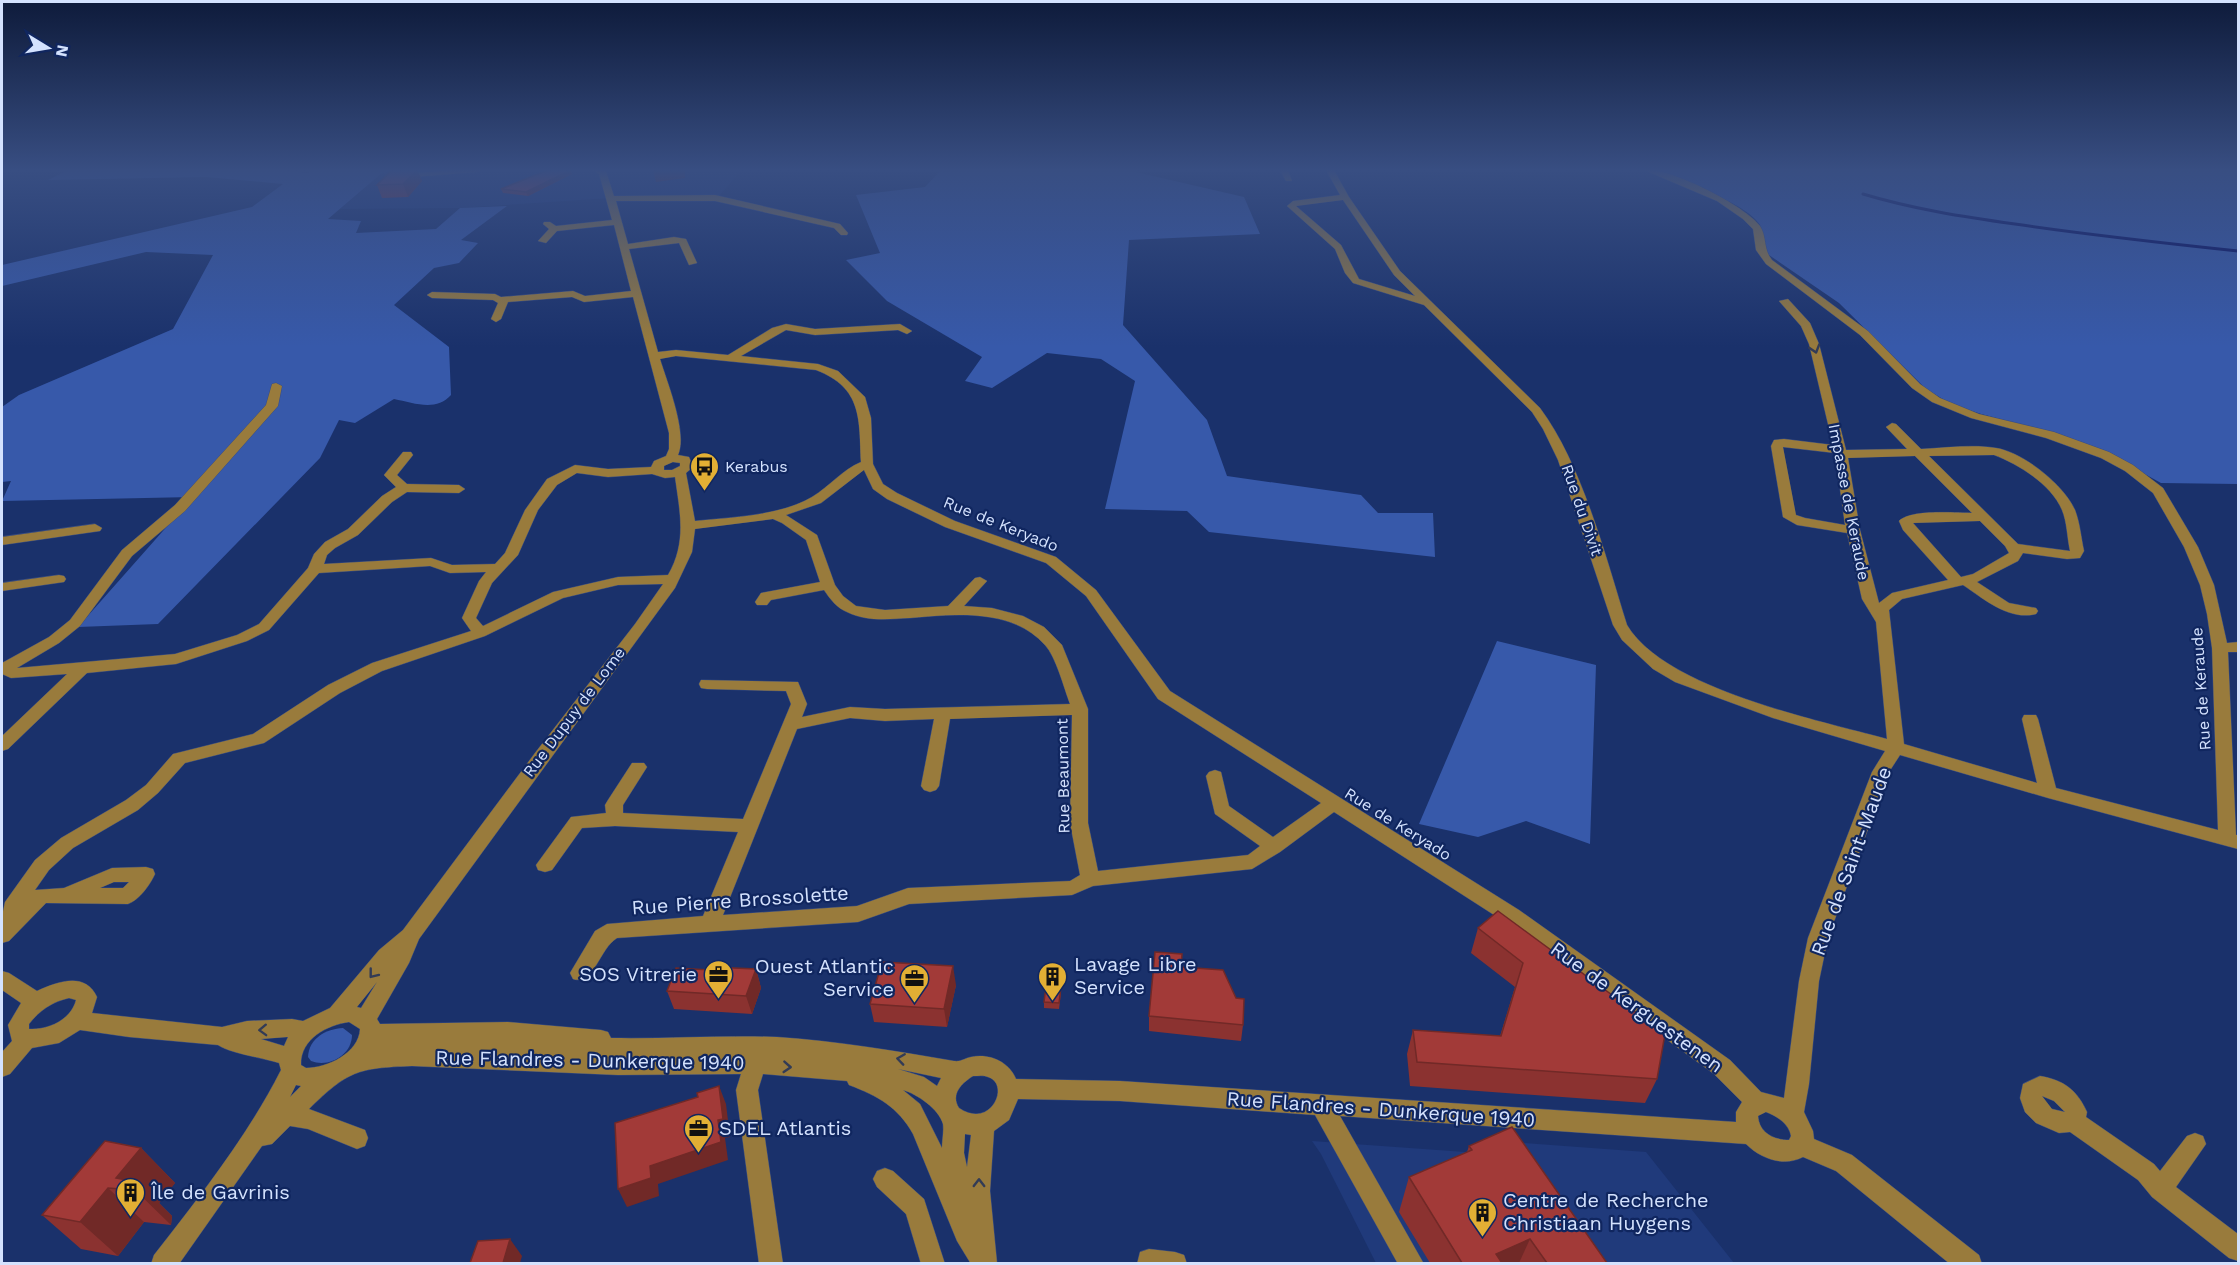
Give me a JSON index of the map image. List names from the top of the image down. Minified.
{"streets":{"street":["Impasse de Keraude","Rue du Divit","Rue de Keryado","Rue de Keraude","Rue Dupuy de Lome","Rue Beaumont","Rue de Saint-Maude","Rue Pierre Brossolette","Rue de Kerguestenen","Rue Flandres - Dunkerque 1940"]},"crossings":[["Impasse de Keraude","Rue du Divit"],["Impasse de Keraude","Rue de Saint-Maude"],["Rue du Divit","Rue de Saint-Maude"],["Rue de Keryado","Rue Pierre Brossolette"],["Rue de Keryado","Rue de Kerguestenen"],["Rue de Keraude","Rue de Saint-Maude"],["Rue Dupuy de Lome","Rue Flandres - Dunkerque 1940"],["Rue Beaumont","Rue Pierre Brossolette"],["Rue de Saint-Maude","Rue de Kerguestenen"],["Rue de Saint-Maude","Rue Flandres - Dunkerque 1940"],["Rue de Kerguestenen","Rue Flandres - Dunkerque 1940"]],"places":{"bus stop":["Kerabus"],"office":["SOS Vitrerie","Ouest Atlantic Service","SDEL Atlantis"],"building":["Lavage Libre Service","Île de Gavrinis","Centre de Recherche Christiaan Huygens"]},"north":"right"}
